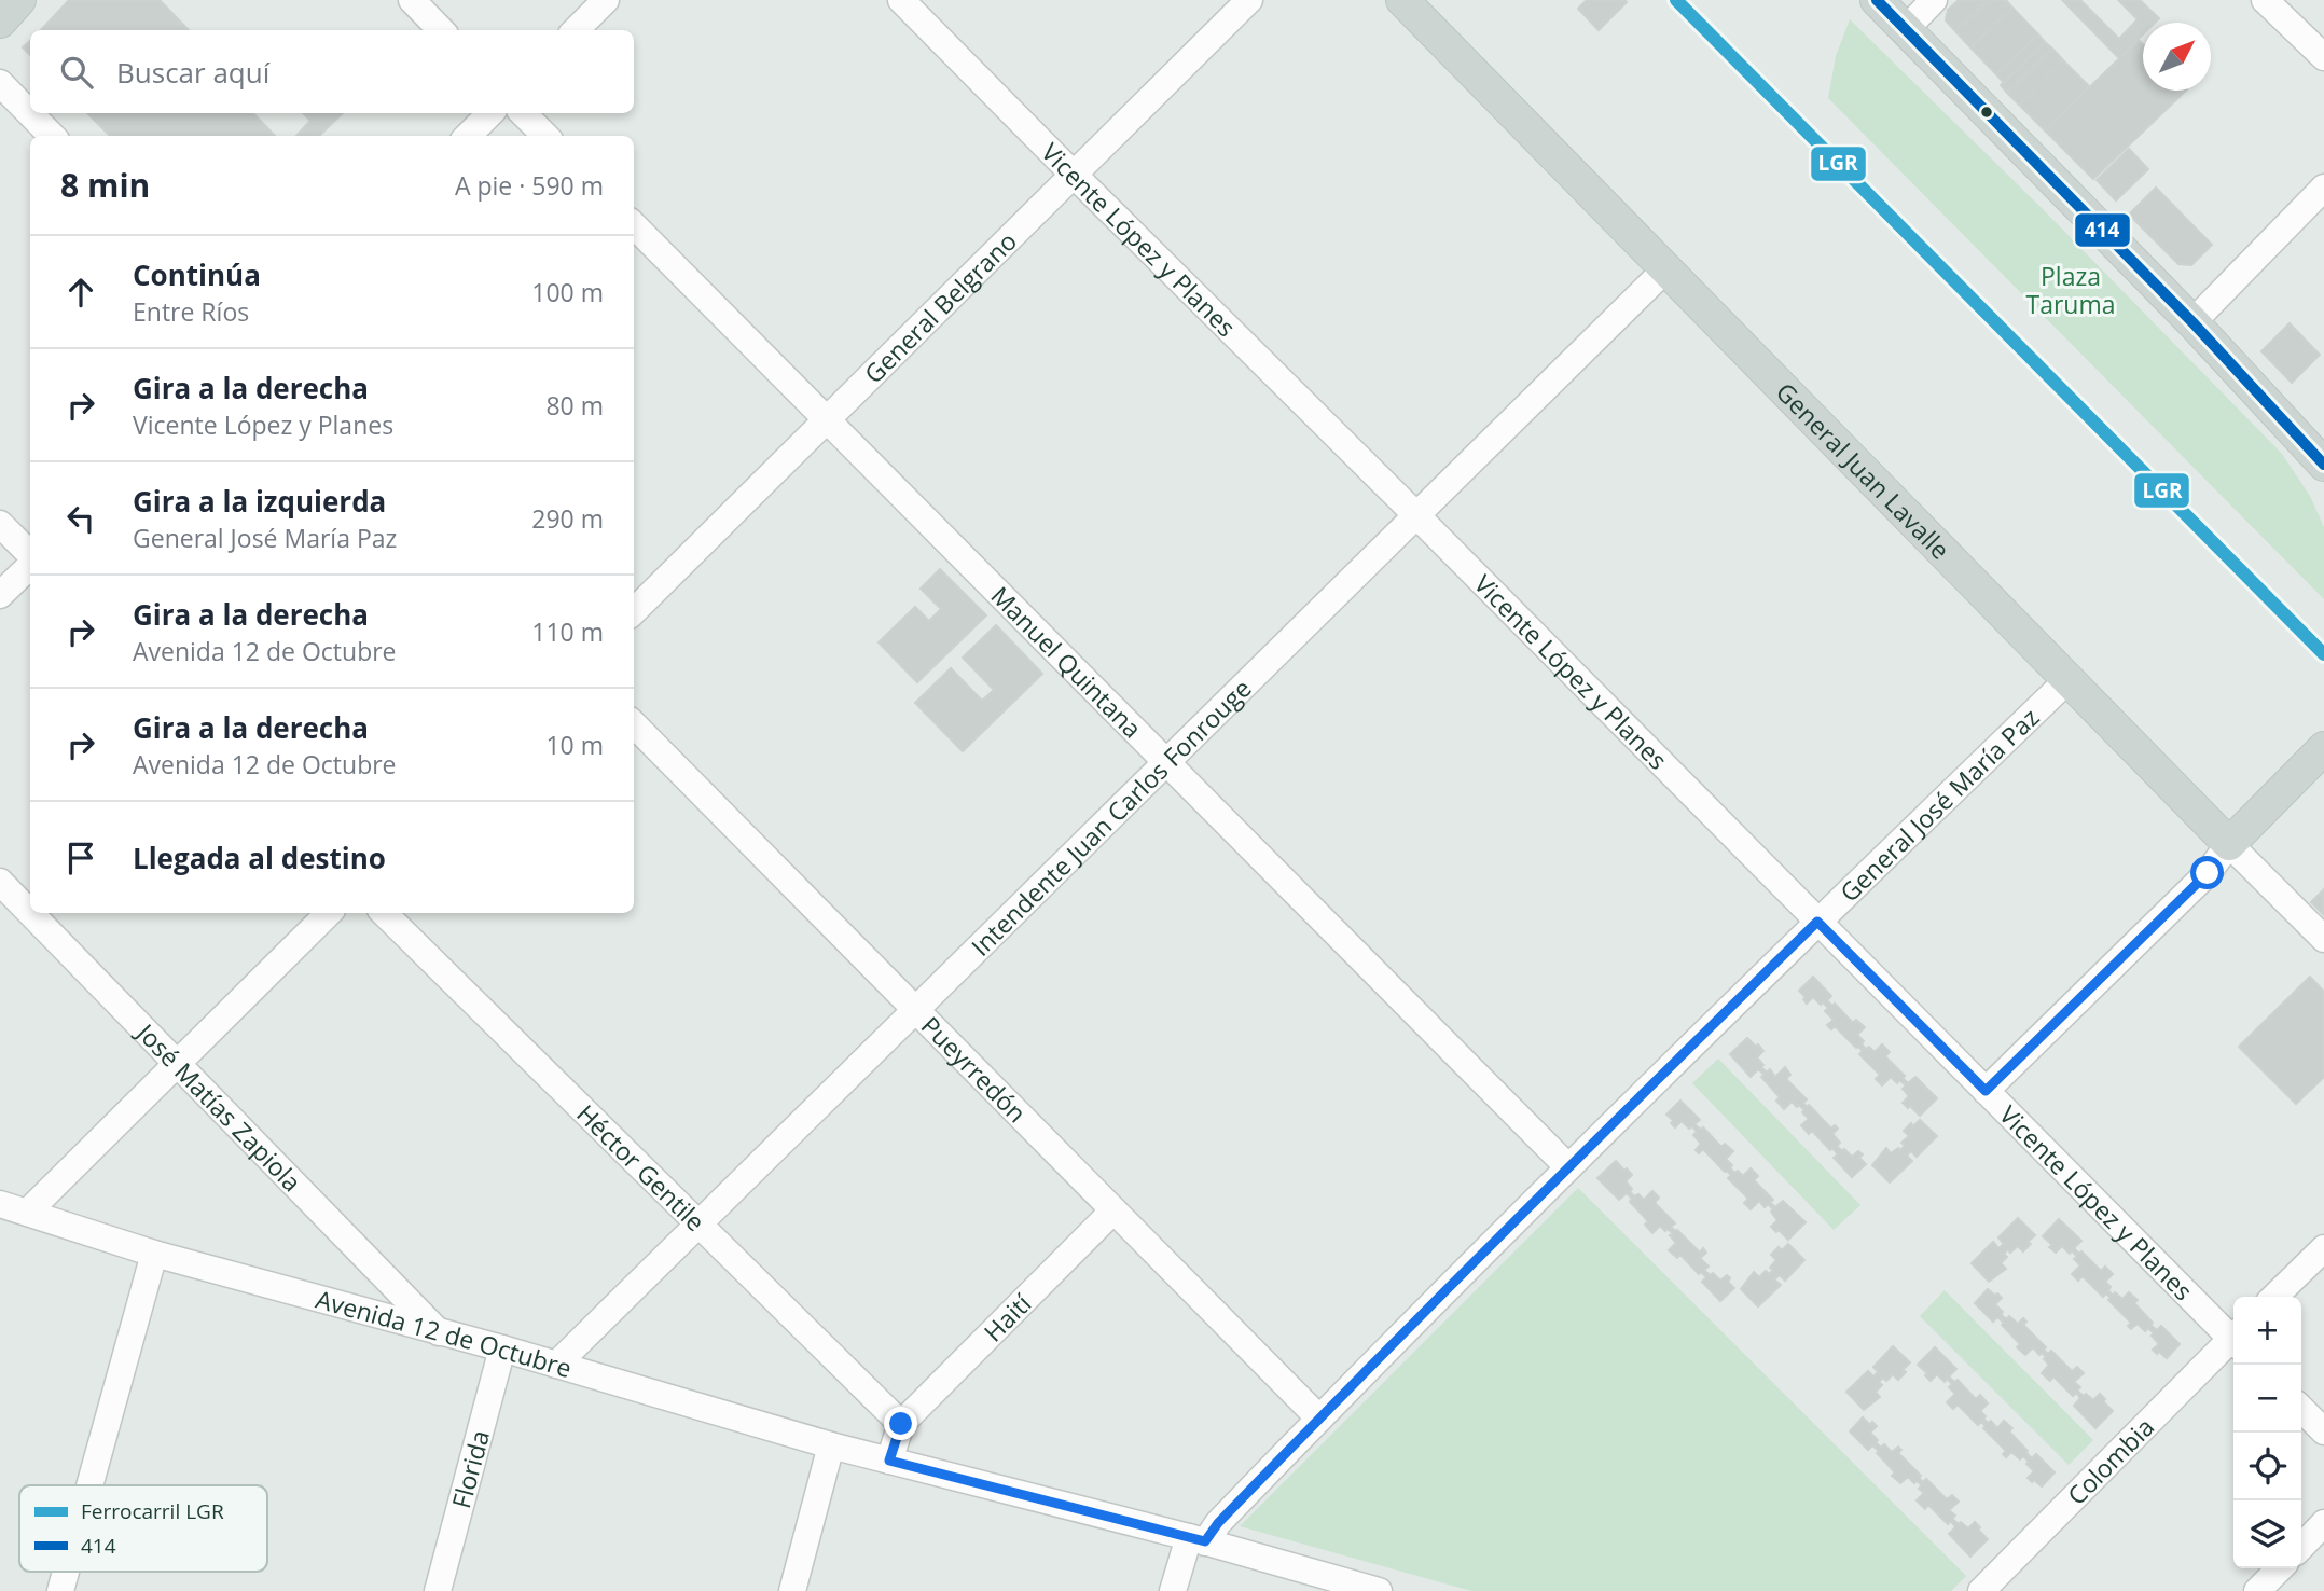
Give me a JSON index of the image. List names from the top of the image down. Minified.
{"streets":{"main road":["General Juan Lavalle"],"street":["Vicente López y Planes","General Belgrano","Manuel Quintana","General José María Paz","Intendente Juan Carlos Fonrouge","Pueyrredón","José Matías Zapiola","Héctor Gentile","Haití","Avenida 12 de Octubre","Colombia","Florida"]},"crossings":[["Vicente López y Planes","General Belgrano"],["Vicente López y Planes","General José María Paz"],["Vicente López y Planes","Intendente Juan Carlos Fonrouge"],["General Belgrano","Manuel Quintana"],["General Juan Lavalle","General José María Paz"],["General Juan Lavalle","Intendente Juan Carlos Fonrouge"],["Manuel Quintana","General José María Paz"],["Manuel Quintana","Intendente Juan Carlos Fonrouge"],["General José María Paz","Pueyrredón"],["General José María Paz","Avenida 12 de Octubre"],["Intendente Juan Carlos Fonrouge","Pueyrredón"],["Intendente Juan Carlos Fonrouge","Héctor Gentile"],["Intendente Juan Carlos Fonrouge","Avenida 12 de Octubre"],["Pueyrredón","Haití"],["José Matías Zapiola","Avenida 12 de Octubre"],["Héctor Gentile","Haití"],["Avenida 12 de Octubre","Florida"]],"parks":["Plaza Taruma"],"lines":["rail line LGR","transit line 414"],"legend":["Ferrocarril LGR","414"],"north":"top right","page":{"search":"Buscar aquí","heading":["8 min","A pie · 590 m"],"list":[["Continúa","Entre Ríos","100 m"],["Gira a la derecha","Vicente López y Planes","80 m"],["Gira a la izquierda","General José María Paz","290 m"],["Gira a la derecha","Avenida 12 de Octubre","110 m"],["Gira a la derecha","Avenida 12 de Octubre","10 m"],"Llegada al destino"],"map_buttons":["+","−"]}}
